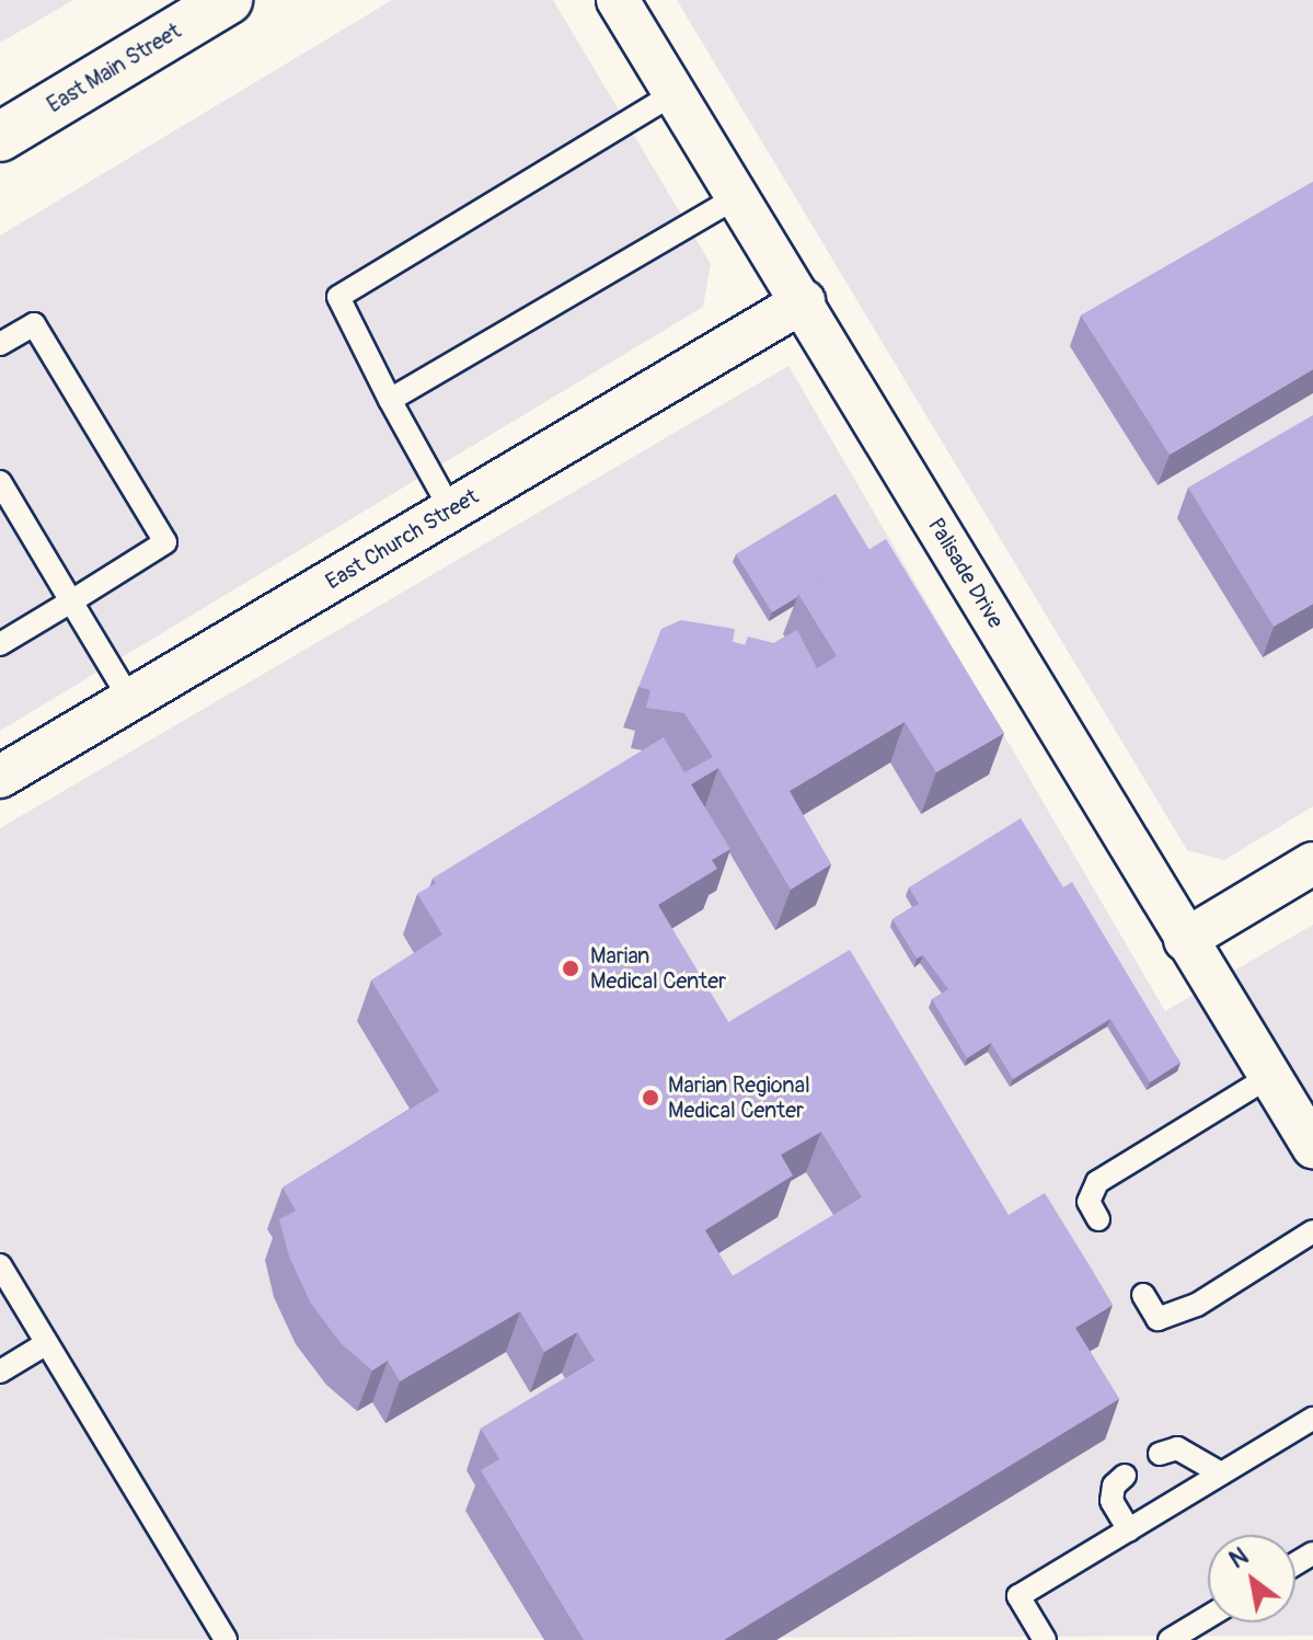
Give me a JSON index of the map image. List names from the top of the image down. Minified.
{"streets":{"street":["East Main Street","East Church Street","Palisade Drive"]},"crossings":[["East Church Street","Palisade Drive"]],"places":["Marian Medical Center","Marian Regional Medical Center"],"north":"top left"}
